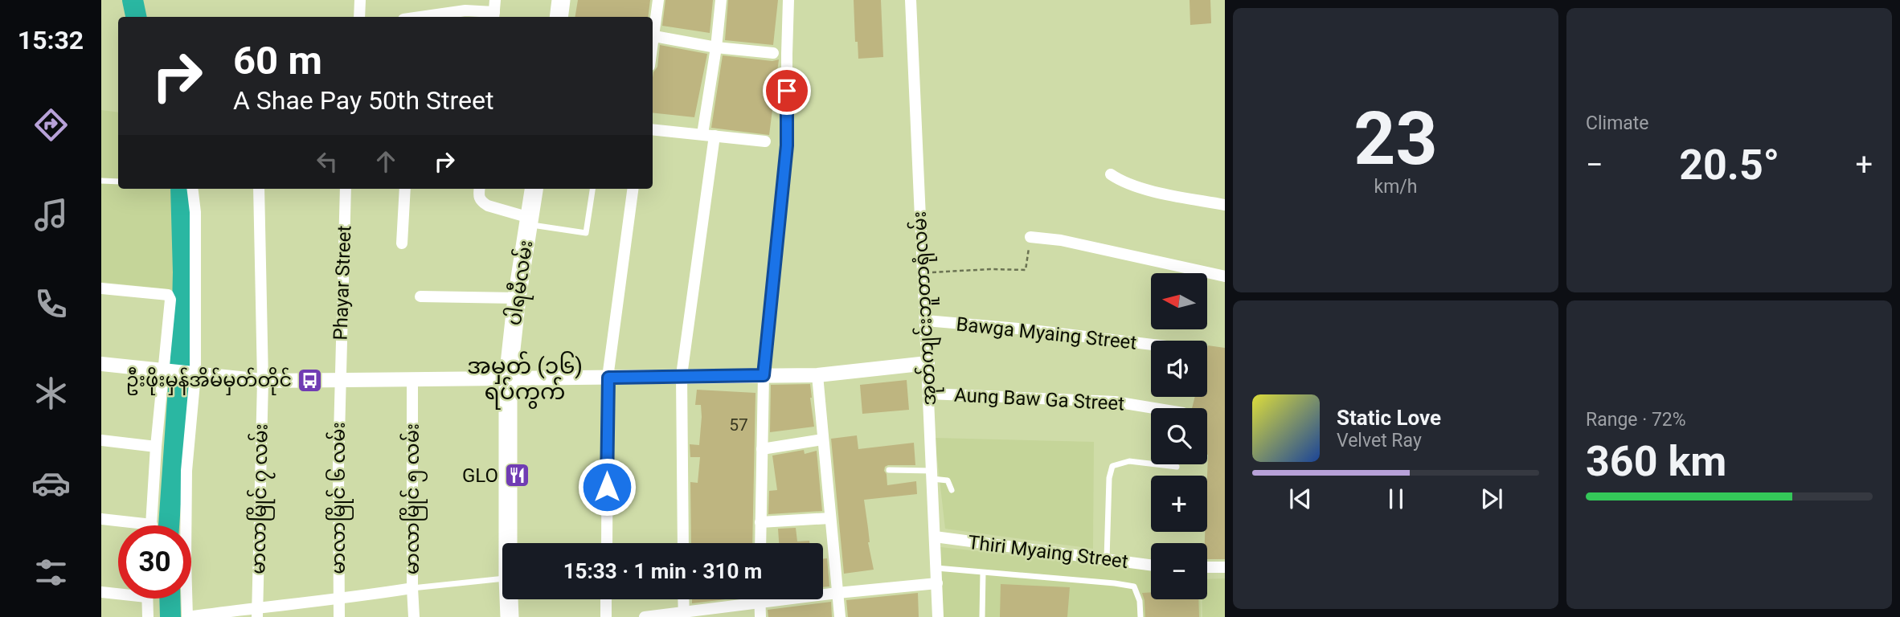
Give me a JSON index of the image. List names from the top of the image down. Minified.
{"streets":{"main road":["ပါရမီလမ်း"],"street":["Phayar Street","အုတ်ကျင်းဘူတာရုံလမ်း","Bawga Myaing Street","Aung Baw Ga Street","မာလာမြိုင် ၆ လမ်း","မာလာမြိုင် ၇ လမ်း","မာလာမြိုင် ၅ လမ်း","Thiri Myaing Street"]},"crossings":[["Phayar Street","မာလာမြိုင် ၆ လမ်း"],["အုတ်ကျင်းဘူတာရုံလမ်း","Bawga Myaing Street"],["အုတ်ကျင်းဘူတာရုံလမ်း","Aung Baw Ga Street"],["အုတ်ကျင်းဘူတာရုံလမ်း","Thiri Myaing Street"]],"districts":["အမှတ် (၁၆) ရပ်ကွက်"],"places":{"bus stop":["ဦးဖိုးမှန်အိမ်မှတ်တိုင်"],"restaurant":["GLO"]},"house_numbers":["57"],"north":"left","page":{"tabs":"15:32","tile":[["23","km/h"],"Climate",["Range · 72%","360 km"]],"turn":["60 m","A Shae Pay 50th Street"],"heat":["−","20.5°","+"],"map_buttons":["+","−"],"song":["Static Love","Velvet Ray"],"limit":"30","trip":"15:33 · 1 min · 310 m"}}
